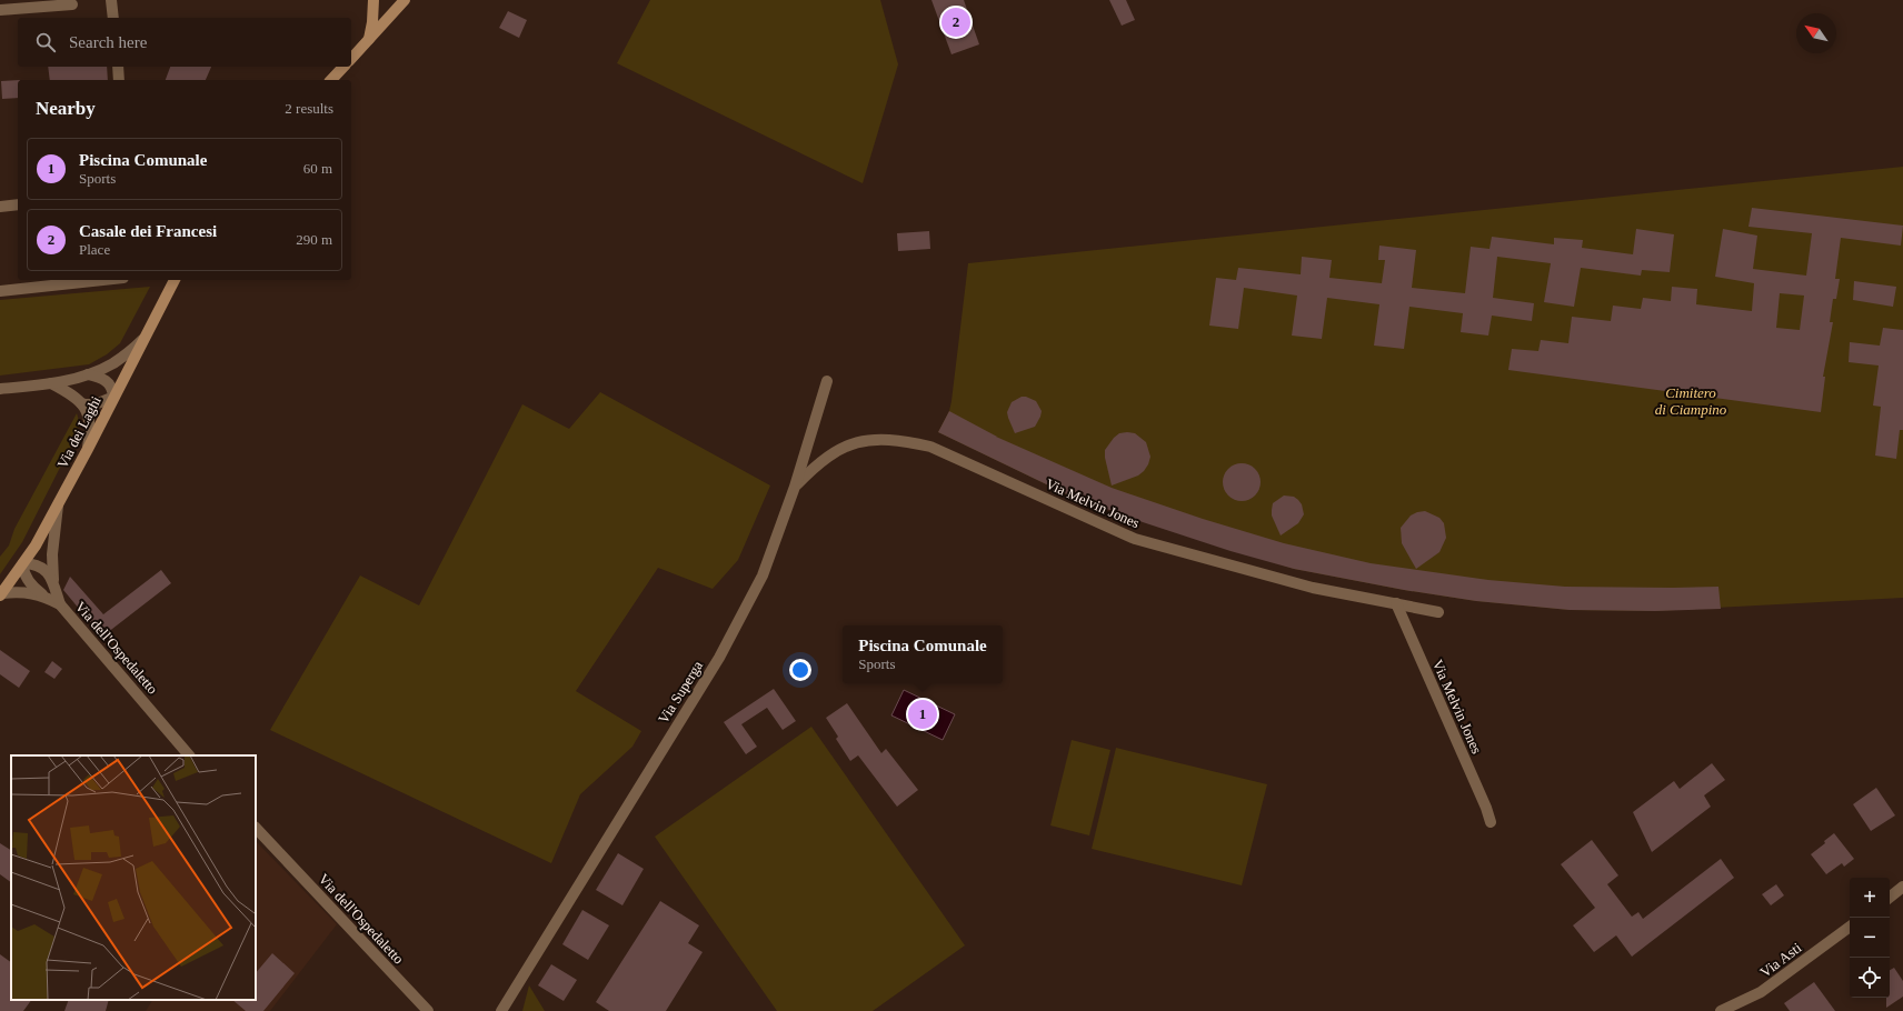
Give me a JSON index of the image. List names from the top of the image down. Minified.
{"streets":{"main road":["Via dei Laghi"],"street":["Via Melvin Jones","Via dell'Ospedaletto","Via Superga","Via Asti"]},"crossings":[["Via dei Laghi","Via dell'Ospedaletto"],["Via Melvin Jones","Via Superga"]],"parks":["Cimitero di Ciampino"],"north":"top left","page":{"pins":["2","1"],"search":"Search here","heading":["Nearby","2 results"],"list":[{"mark":"1","name":"Piscina Comunale","note":"Sports","value":"60 m"},{"mark":"2","name":"Casale dei Francesi","note":"Place","value":"290 m"}],"popup":["Piscina Comunale","Sports"],"map_buttons":["+","−"]}}
